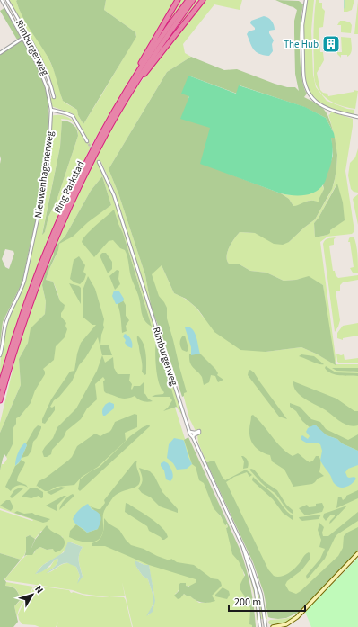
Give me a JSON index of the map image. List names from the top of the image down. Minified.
{"streets":{"highway":["Ring Parkstad"],"street":["Rimburgerweg","Nieuwenhagenerweg"]},"places":{"building":["The Hub"]},"scale_bar":"200 m","north":"top right"}
